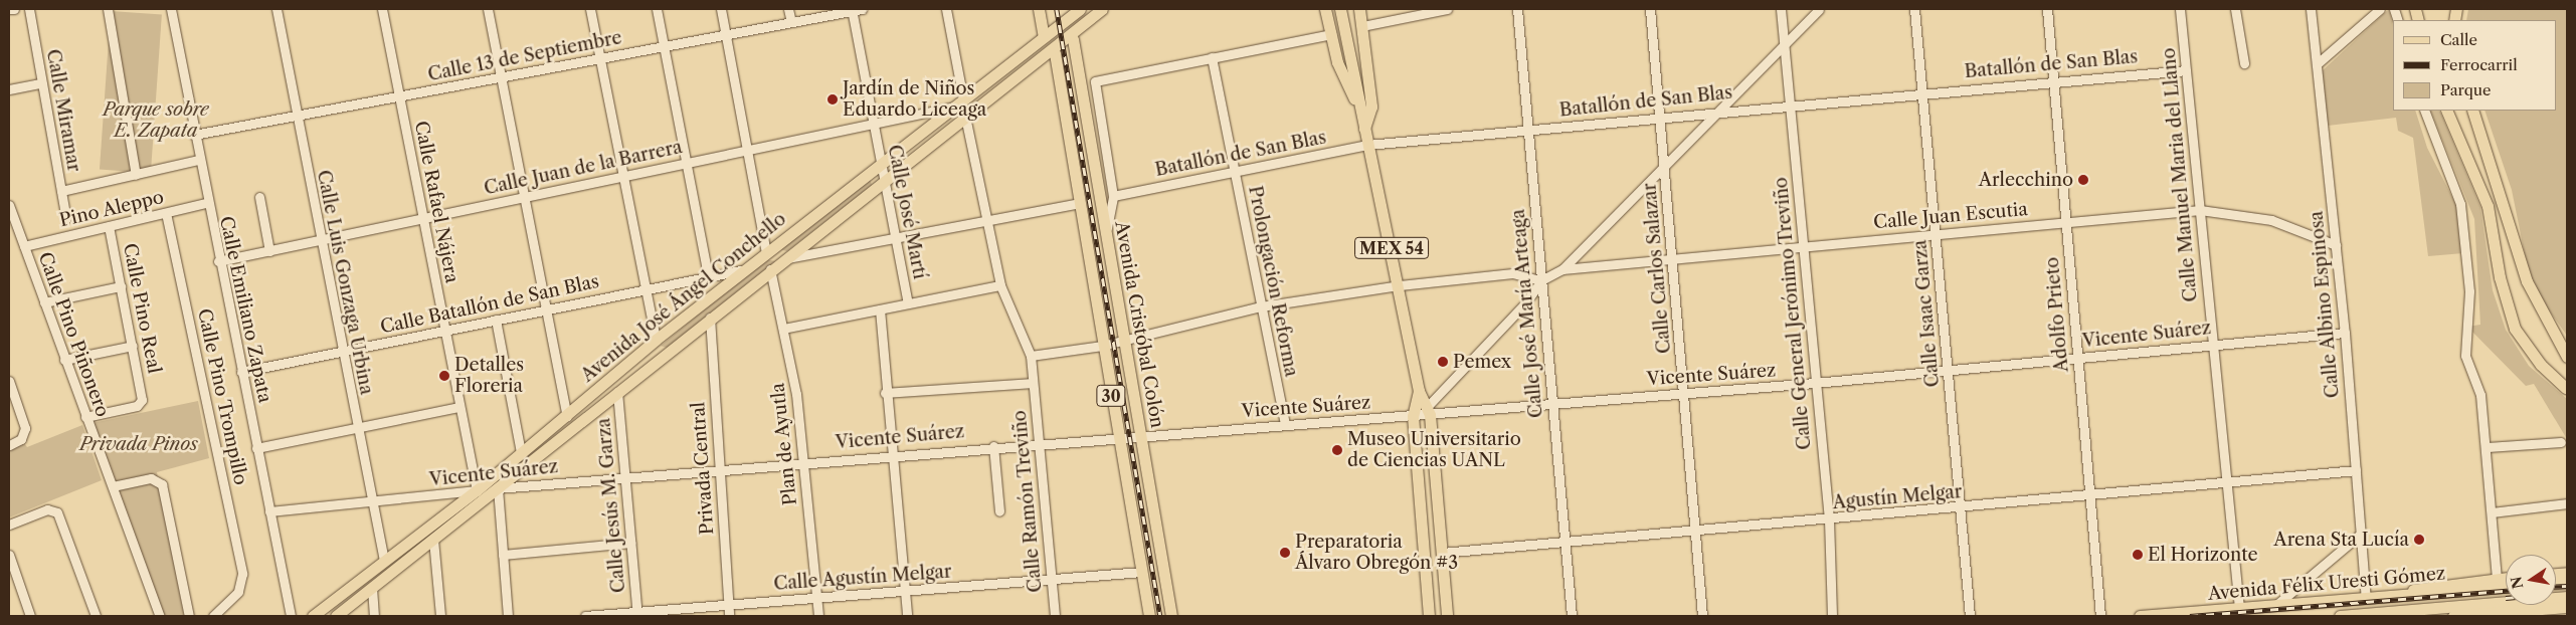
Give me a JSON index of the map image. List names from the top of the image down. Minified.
{"streets":{"main road":["MEX 54","Avenida José Ángel Conchello","Avenida Cristóbal Colón","30","Avenida Félix Uresti Gómez"],"street":["Calle 13 de Septiembre","Batallón de San Blas","Calle Miramar","Calle Juan de la Barrera","Calle Manuel Maria del Llano","Calle Rafael Nájera","Pino Aleppo","Calle José Martí","Calle Juan Escutia","Calle Carlos Salazar","Prolongación Reforma","Calle Luis Gonzaga Urbina","Calle Batallón de San Blas","Calle Albino Espinosa","Calle Pino Real","Calle Emiliano Zapata","Calle José María Arteaga","Calle General Jerónimo Treviño","Calle Isaac Garza","Adolfo Prieto","Calle Pino Piñonero","Vicente Suárez","Calle Pino Trompillo","Plan de Ayutla","Privada Central","Agustín Melgar","Calle Ramón Treviño","Calle Jesús M. Garza","Calle Agustín Melgar"]},"crossings":[["Calle 13 de Septiembre","Calle Rafael Nájera"],["Calle 13 de Septiembre","Calle José Martí"],["Calle 13 de Septiembre","Calle Luis Gonzaga Urbina"],["Calle 13 de Septiembre","Calle Emiliano Zapata"],["Batallón de San Blas","Calle Manuel Maria del Llano"],["Batallón de San Blas","MEX 54"],["Batallón de San Blas","Calle Carlos Salazar"],["Batallón de San Blas","Prolongación Reforma"],["Batallón de San Blas","Calle José María Arteaga"],["Batallón de San Blas","Calle General Jerónimo Treviño"],["Batallón de San Blas","Calle Isaac Garza"],["Batallón de San Blas","Adolfo Prieto"],["Calle Juan de la Barrera","Calle Rafael Nájera"],["Calle Juan de la Barrera","Calle José Martí"],["Calle Juan de la Barrera","Calle Luis Gonzaga Urbina"],["Calle Juan de la Barrera","Avenida José Ángel Conchello"],["Calle Juan de la Barrera","Calle Emiliano Zapata"],["Calle Manuel Maria del Llano","Calle Juan Escutia"],["Calle Manuel Maria del Llano","Vicente Suárez"],["Calle Manuel Maria del Llano","Agustín Melgar"],["Calle Manuel Maria del Llano","Avenida Félix Uresti Gómez"],["Calle Rafael Nájera","Avenida José Ángel Conchello"],["Calle Rafael Nájera","Calle Batallón de San Blas"],["Calle Rafael Nájera","Vicente Suárez"],["Pino Aleppo","Calle Pino Real"],["Pino Aleppo","Calle Emiliano Zapata"],["Pino Aleppo","Calle Pino Piñonero"],["Pino Aleppo","Calle Pino Trompillo"],["Calle José Martí","Avenida José Ángel Conchello"],["Calle Juan Escutia","Calle Carlos Salazar"],["Calle Juan Escutia","Calle Albino Espinosa"],["Calle Juan Escutia","Calle General Jerónimo Treviño"],["Calle Juan Escutia","Calle Isaac Garza"],["Calle Juan Escutia","Adolfo Prieto"],["MEX 54","Vicente Suárez"],["Calle Carlos Salazar","Vicente Suárez"],["Calle Carlos Salazar","Agustín Melgar"],["Prolongación Reforma","Vicente Suárez"],["Calle Luis Gonzaga Urbina","Avenida José Ángel Conchello"],["Calle Luis Gonzaga Urbina","Calle Batallón de San Blas"],["Calle Luis Gonzaga Urbina","Vicente Suárez"],["Avenida José Ángel Conchello","Calle Batallón de San Blas"],["Avenida José Ángel Conchello","Vicente Suárez"],["Avenida José Ángel Conchello","30"],["Avenida José Ángel Conchello","Plan de Ayutla"],["Avenida José Ángel Conchello","Privada Central"],["Avenida José Ángel Conchello","Calle Ramón Treviño"],["Avenida José Ángel Conchello","Calle Jesús M. Garza"],["Calle Batallón de San Blas","Calle Emiliano Zapata"],["Calle Albino Espinosa","Vicente Suárez"],["Calle Albino Espinosa","Agustín Melgar"],["Calle Albino Espinosa","Avenida Félix Uresti Gómez"],["Calle Pino Real","Calle Pino Piñonero"],["Calle Emiliano Zapata","Vicente Suárez"],["Calle José María Arteaga","Vicente Suárez"],["Calle José María Arteaga","Agustín Melgar"],["Calle General Jerónimo Treviño","Vicente Suárez"],["Calle General Jerónimo Treviño","Agustín Melgar"],["Calle Isaac Garza","Vicente Suárez"],["Calle Isaac Garza","Agustín Melgar"],["Adolfo Prieto","Vicente Suárez"],["Adolfo Prieto","Agustín Melgar"],["Avenida Cristóbal Colón","Vicente Suárez"],["Vicente Suárez","30"],["Vicente Suárez","Plan de Ayutla"],["Vicente Suárez","Privada Central"],["Vicente Suárez","Calle Ramón Treviño"],["Vicente Suárez","Calle Jesús M. Garza"],["30","Calle Agustín Melgar"],["Plan de Ayutla","Calle Agustín Melgar"],["Privada Central","Calle Agustín Melgar"],["Calle Ramón Treviño","Calle Agustín Melgar"],["Calle Jesús M. Garza","Calle Agustín Melgar"]],"parks":["Parque sobre E. Zapata","Privada Pinos"],"places":["Jardín de Niños Eduardo Liceaga","Arlecchino","Pemex","Detalles Floreria","Museo Universitario de Ciencias UANL","Arena Sta Lucía","Preparatoria Álvaro Obregón #3","El Horizonte"],"legend":["Calle","Ferrocarril","Parque"],"north":"left"}
